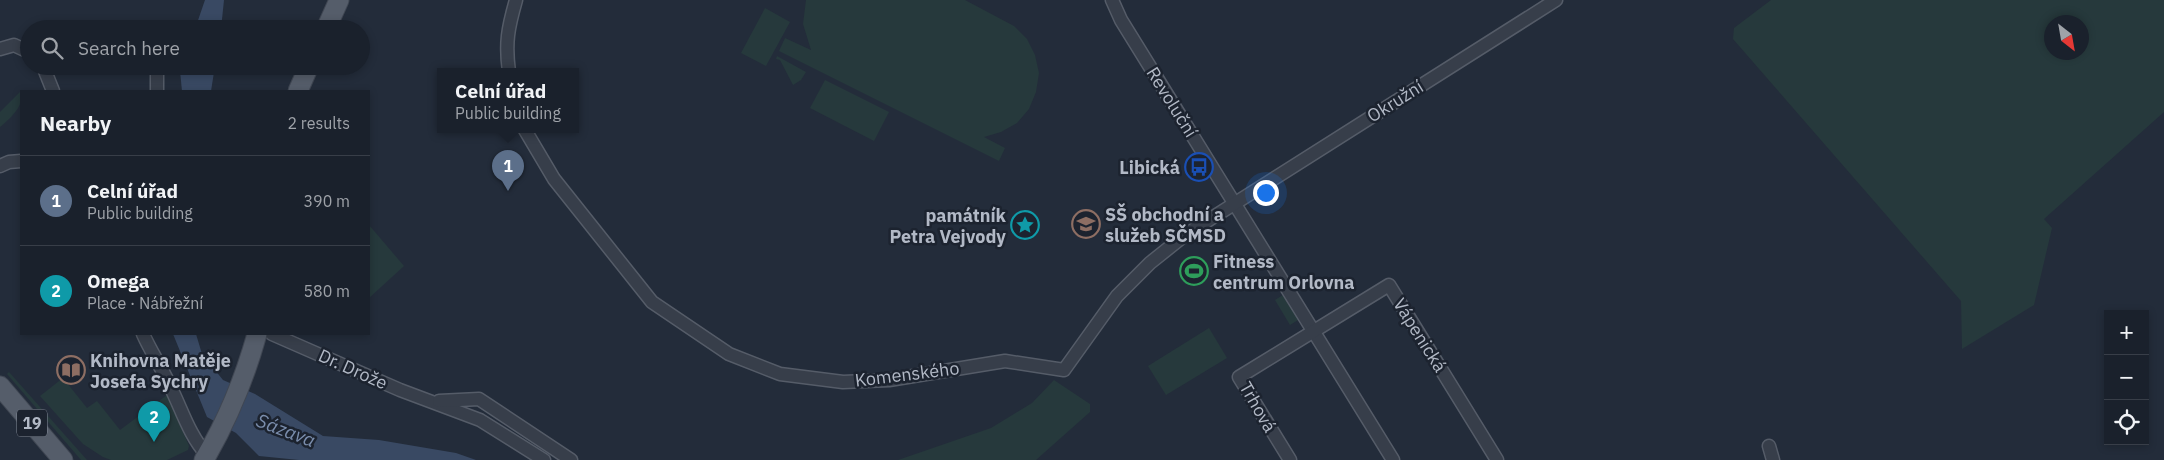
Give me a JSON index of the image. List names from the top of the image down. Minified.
{"streets":{"main road":["19"],"street":["Okružní","Revoluční","Vápenická","Dr. Drože","Komenského","Trhová"]},"crossings":[["Okružní","Revoluční"],["Okružní","Komenského"],["Revoluční","Komenského"],["Vápenická","Trhová"]],"water":["Sázava"],"places":{"bus stop":["Libická"],"school or university":["SŠ obchodní a služeb SČMSD"],"place":["památník Petra Vejvody"],"sports":["Fitness centrum Orlovna"],"library":["Knihovna Matěje Josefa Sychry"]},"north":"bottom right","page":{"search":"Search here","popup":["Celní úřad","Public building"],"heading":["Nearby","2 results"],"pins":["1","2"],"list":[{"mark":"1","name":"Celní úřad","note":"Public building","value":"390 m"},{"mark":"2","name":"Omega","note":"Place · Nábřežní","value":"580 m"}],"map_buttons":["+","−"]}}
